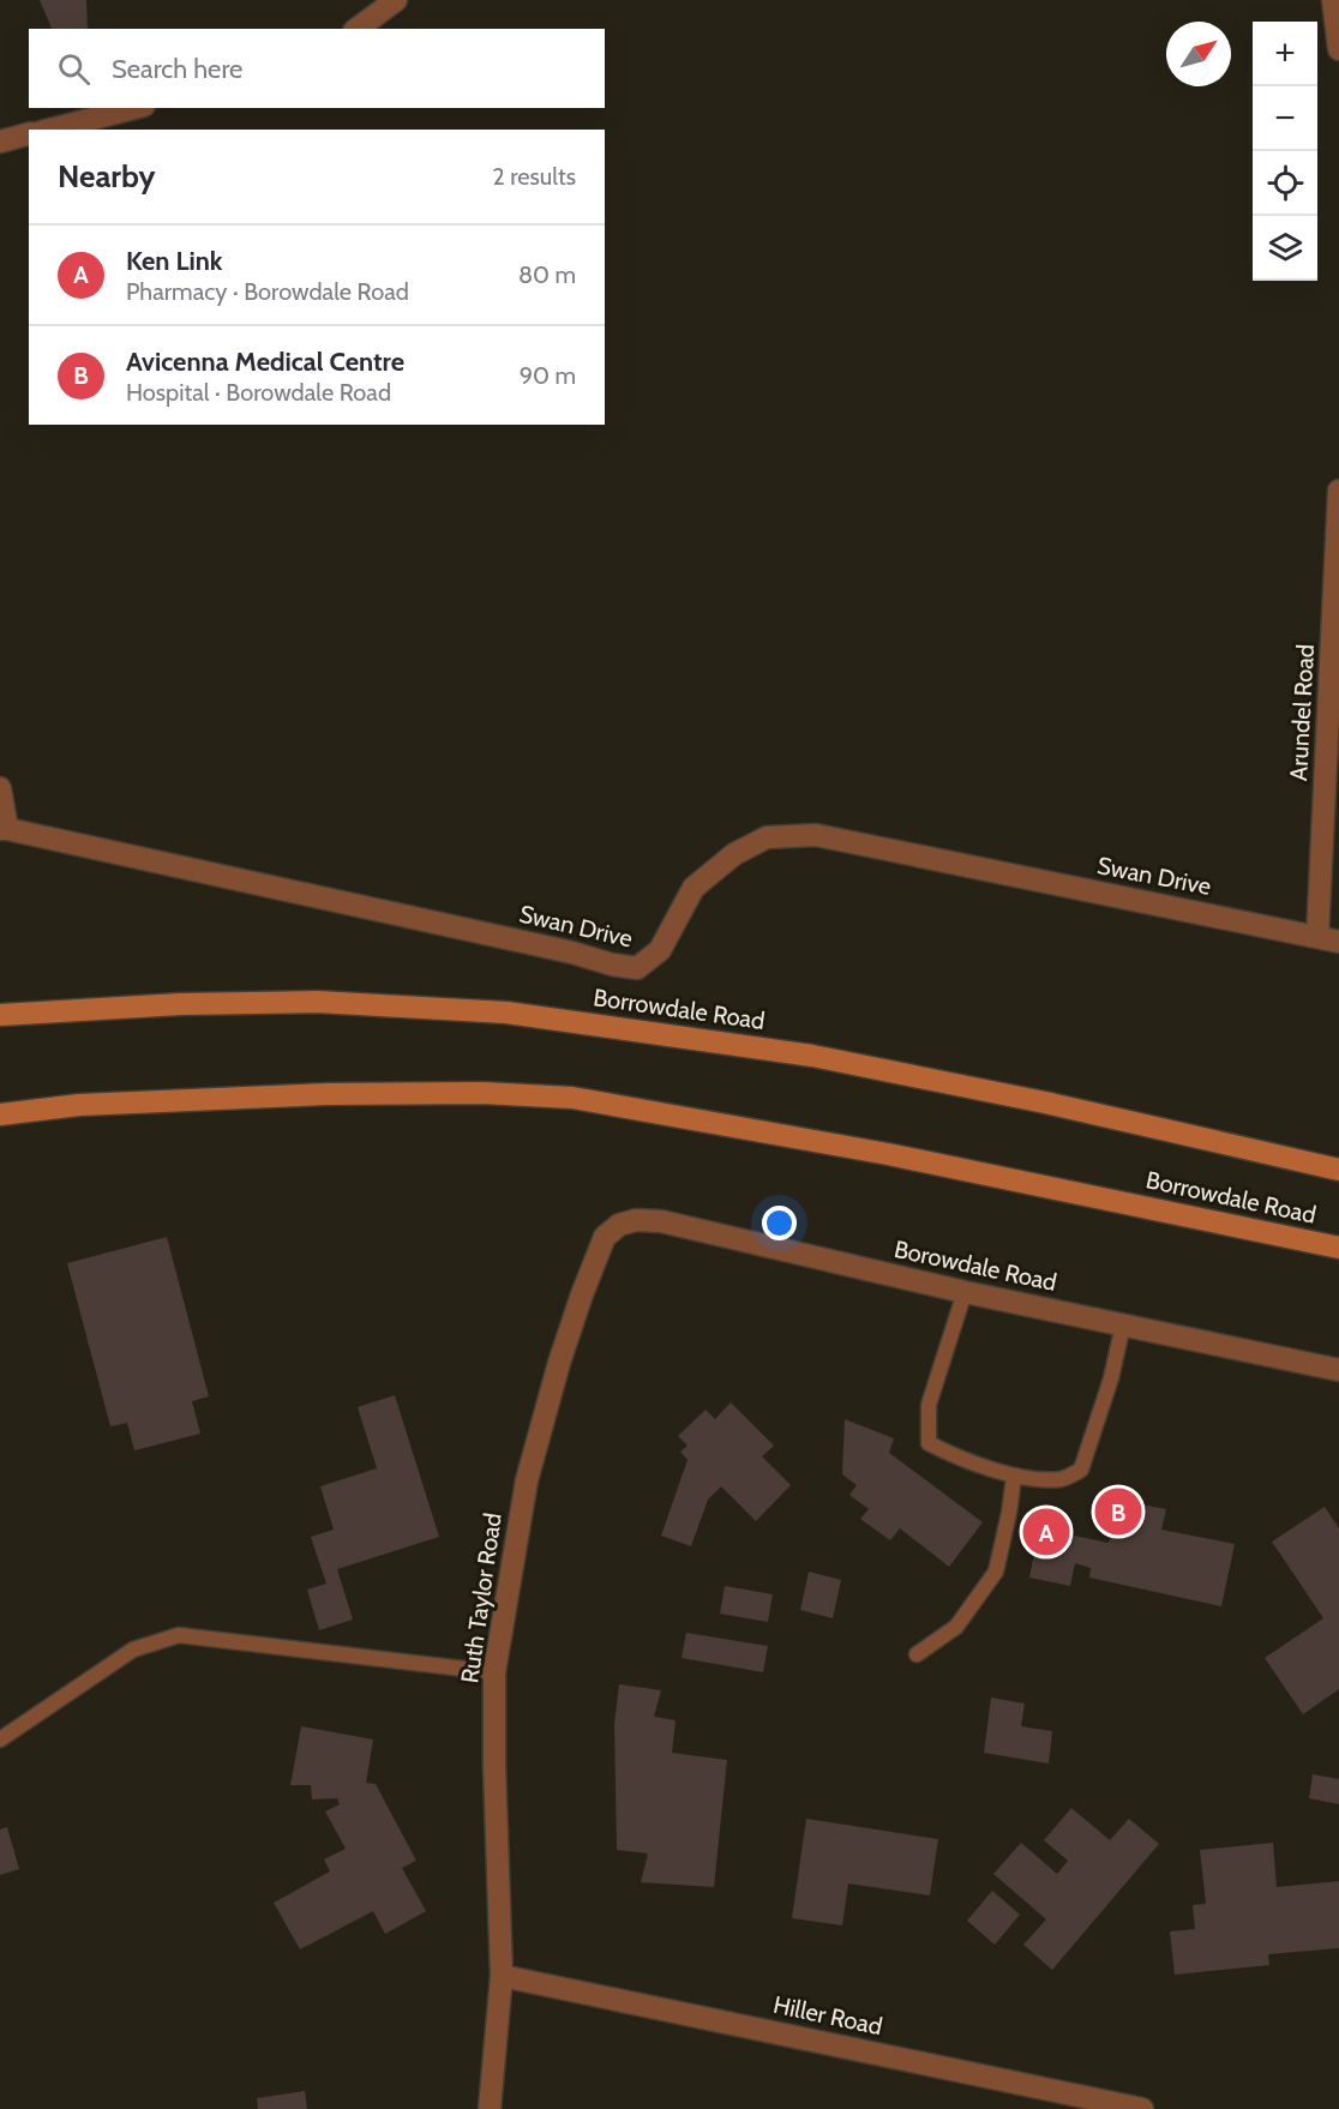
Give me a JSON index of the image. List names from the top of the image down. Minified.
{"streets":{"main road":["Borrowdale Road"],"street":["Arundel Road","Swan Drive","Borowdale Road","Ruth Taylor Road","Hiller Road"]},"crossings":[["Arundel Road","Swan Drive"],["Borowdale Road","Ruth Taylor Road"],["Ruth Taylor Road","Hiller Road"]],"north":"top right","page":{"map_buttons":["+","−"],"search":"Search here","heading":["Nearby","2 results"],"list":[{"mark":"A","name":"Ken Link","note":"Pharmacy · Borowdale Road","value":"80 m"},{"mark":"B","name":"Avicenna Medical Centre","note":"Hospital · Borowdale Road","value":"90 m"}],"pins":["B","A"]}}
